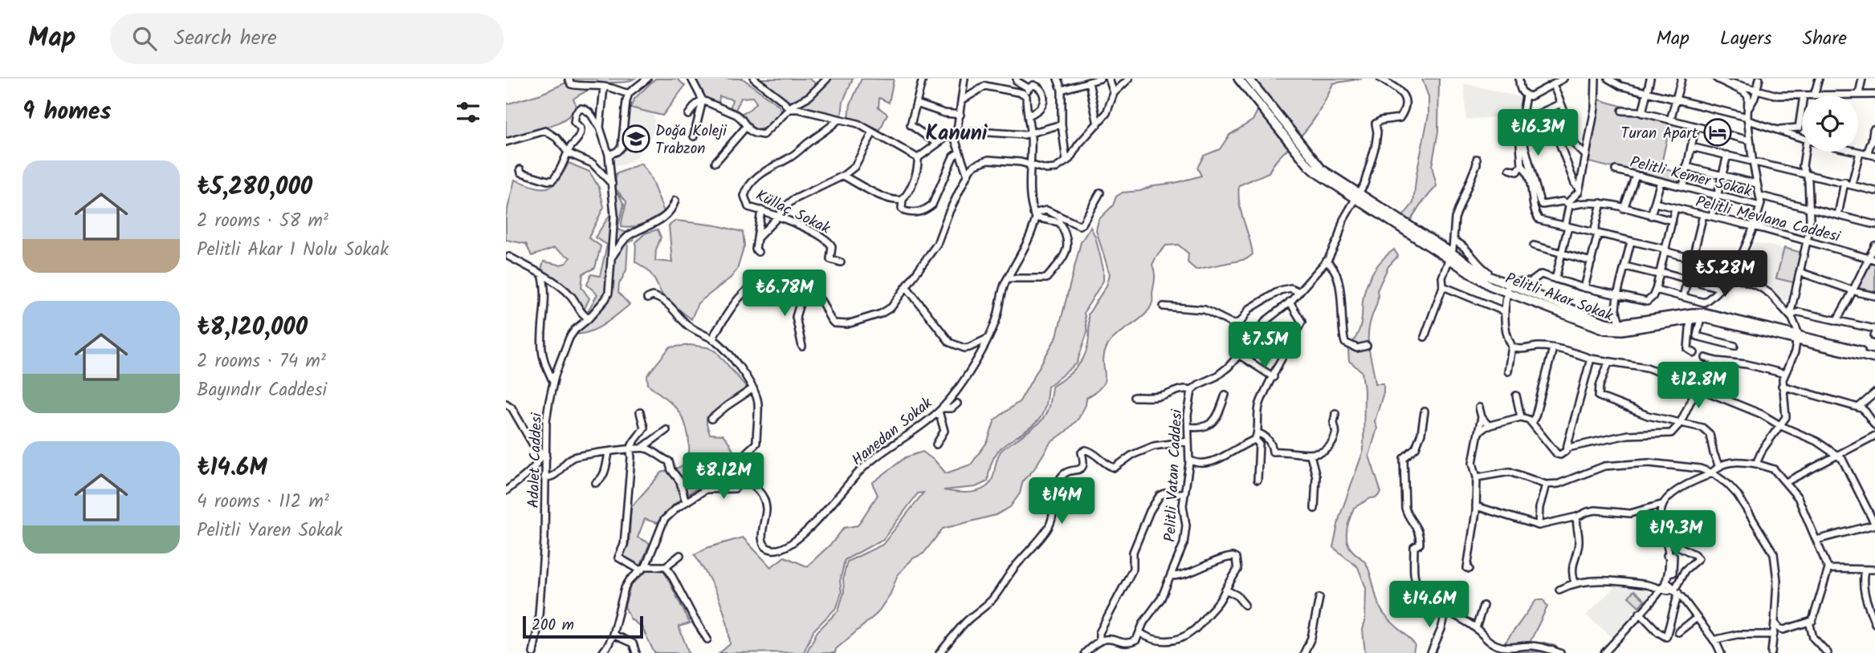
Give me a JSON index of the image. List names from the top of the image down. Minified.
{"streets":{"main road":["Pelitli Akar Sokak"],"street":["Pelitli Kemer Sokak","Küllaç Sokak","Pelitli Mevlana Caddesi","Hanedan Sokak","Adalet Caddesi","Pelitli Vatan Caddesi"]},"crossings":[["Pelitli Akar Sokak","Pelitli Vatan Caddesi"]],"districts":["Kanuni"],"places":{"hotel":["Turan Apart"],"school or university":["Doğa Koleji Trabzon"]},"scale_bar":"200 m","page":{"header":"Map","search":"Search here","nav":["Map","Layers","Share"],"heading":"9 homes","price":["₺16.3M","₺5.28M","₺6.78M","₺7.5M","₺12.8M","₺8.12M","₺14M","₺19.3M","₺14.6M"],"list":[{"name":"₺5,280,000","note":"2 rooms · 58 m² · Pelitli Akar 1 Nolu Sokak"},{"name":"₺8,120,000","note":"2 rooms · 74 m² · Bayındır Caddesi"},{"name":"₺14.6M","note":"4 rooms · 112 m² · Pelitli Yaren Sokak"}],"scale":"200 m"}}
